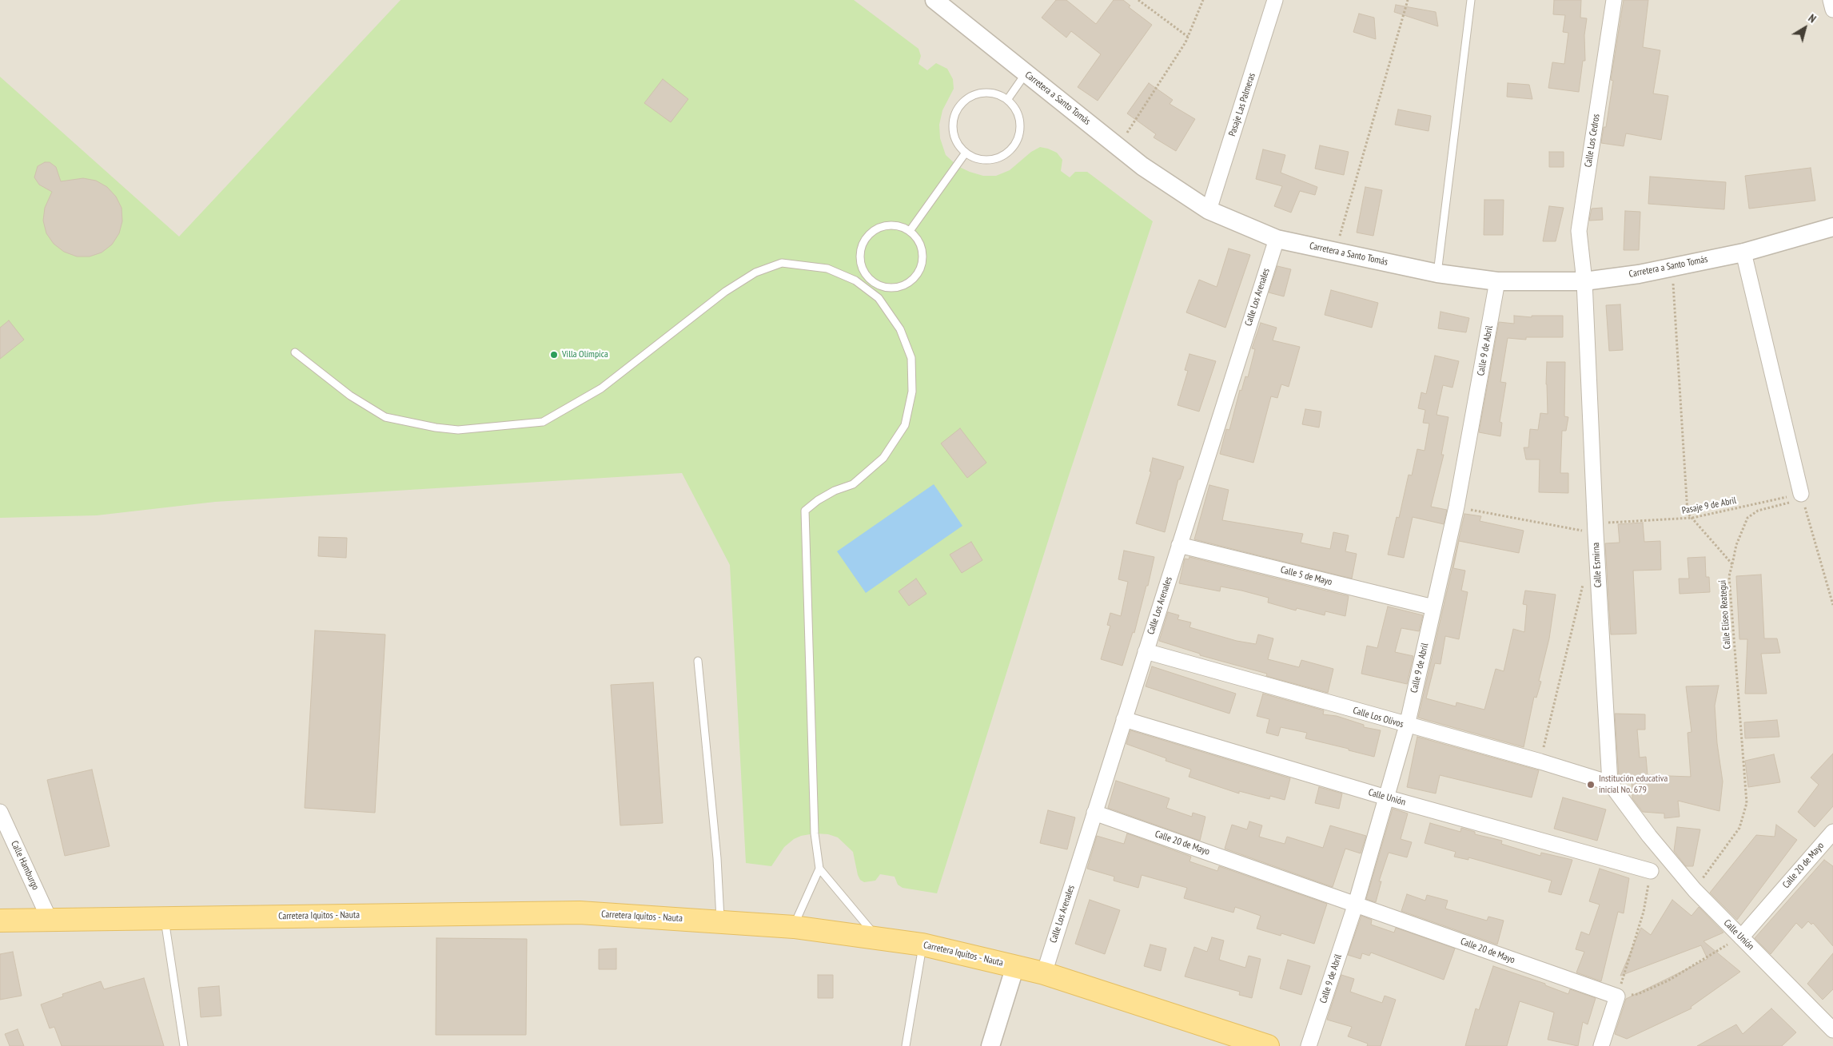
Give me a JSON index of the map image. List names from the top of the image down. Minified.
{"streets":{"main road":["Carretera Iquitos - Nauta"],"street":["Carretera a Santo Tomás","Pasaje Las Palmeras","Calle Los Cedros","Calle Los Arenales","Calle 9 de Abril","Calle Esmirna","Calle 5 de Mayo","Calle Los Olivos","Calle Unión","Calle 20 de Mayo","Calle Hamburgo"],"path":["Pasaje 9 de Abril","Calle Eliseo Reategui"]},"crossings":[["Carretera a Santo Tomás","Pasaje Las Palmeras"],["Carretera a Santo Tomás","Calle Los Cedros"],["Carretera a Santo Tomás","Calle Los Arenales"],["Carretera a Santo Tomás","Calle 9 de Abril"],["Carretera a Santo Tomás","Calle Esmirna"],["Calle Los Cedros","Calle Esmirna"],["Calle Los Arenales","Calle 5 de Mayo"],["Calle Los Arenales","Calle Los Olivos"],["Calle Los Arenales","Calle Unión"],["Calle Los Arenales","Calle 20 de Mayo"],["Calle Los Arenales","Carretera Iquitos - Nauta"],["Calle 9 de Abril","Pasaje 9 de Abril"],["Calle 9 de Abril","Calle 5 de Mayo"],["Calle 9 de Abril","Calle Los Olivos"],["Calle 9 de Abril","Calle Unión"],["Calle 9 de Abril","Calle 20 de Mayo"],["Pasaje 9 de Abril","Calle Esmirna"],["Pasaje 9 de Abril","Calle Eliseo Reategui"],["Calle Esmirna","Calle Los Olivos"],["Calle Esmirna","Calle Unión"],["Calle Eliseo Reategui","Calle Unión"],["Calle Los Olivos","Calle Unión"],["Calle Unión","Calle 20 de Mayo"],["Calle Hamburgo","Carretera Iquitos - Nauta"]],"places":["Villa Olímpica","Institución educativa inicial No. 679"],"north":"top right"}
